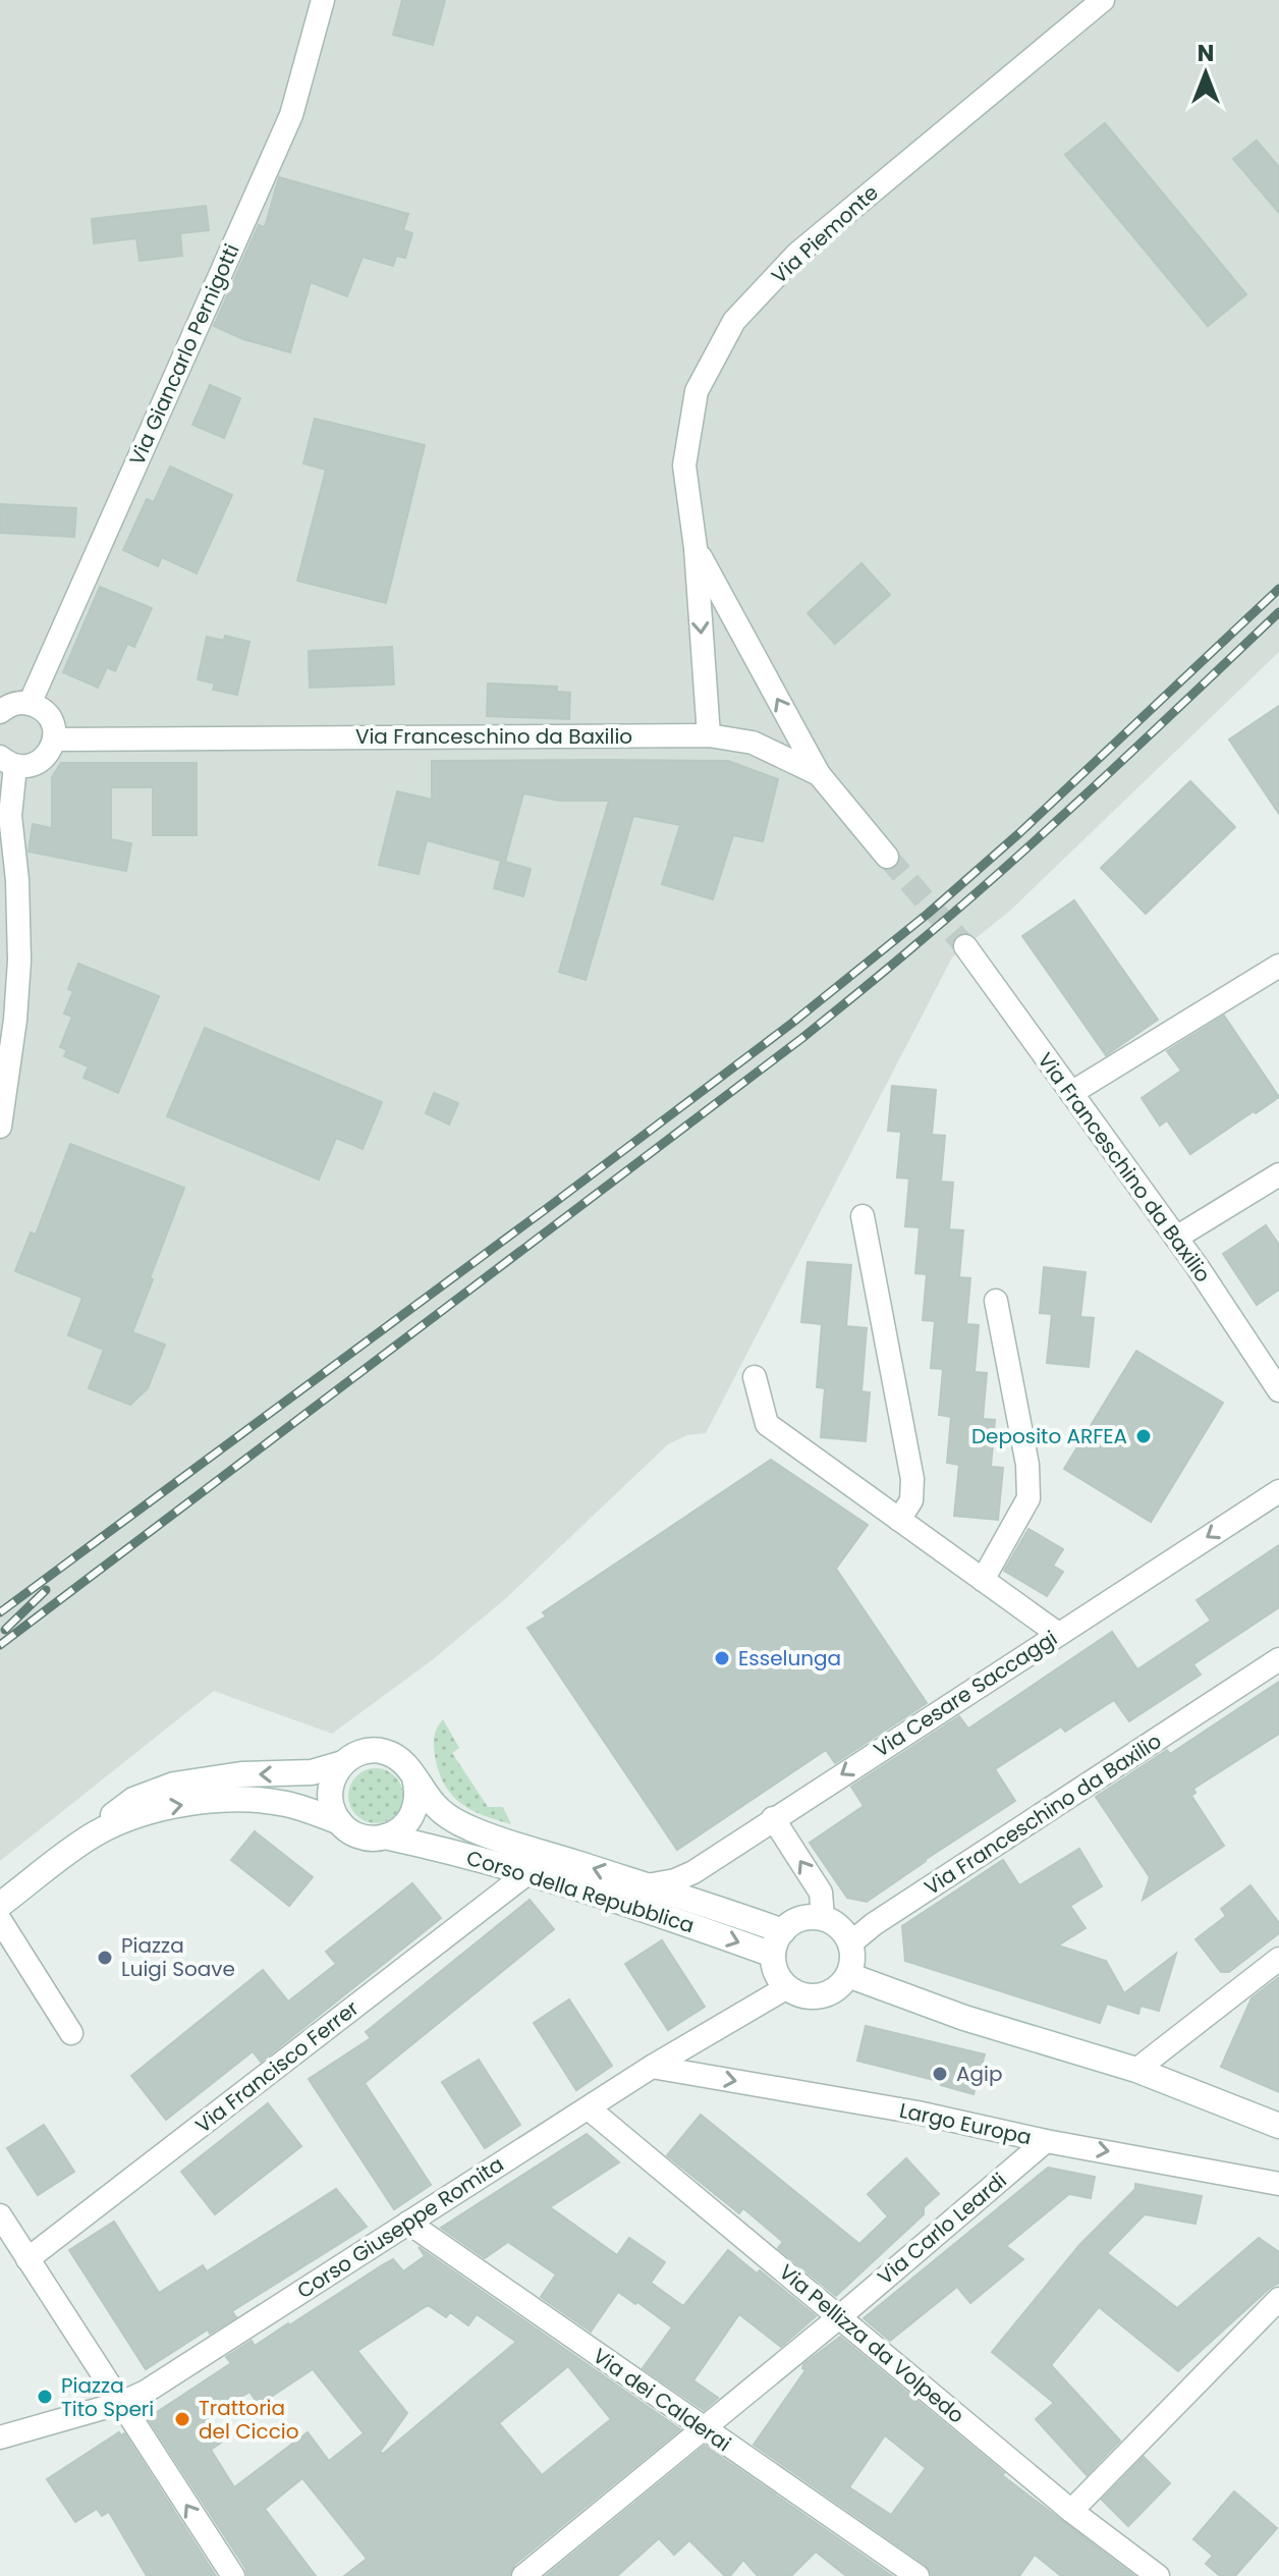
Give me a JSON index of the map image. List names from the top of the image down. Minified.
{"streets":{"street":["Via Piemonte","Via Giancarlo Pernigotti","Via Franceschino da Baxilio","Via Cesare Saccaggi","Corso della Repubblica","Via Francisco Ferrer","Largo Europa","Corso Giuseppe Romita","Via Carlo Leardi","Via Pellizza da Volpedo","Via dei Calderai"]},"crossings":[["Via Piemonte","Via Franceschino da Baxilio"],["Via Franceschino da Baxilio","Corso della Repubblica"],["Via Franceschino da Baxilio","Corso Giuseppe Romita"],["Via Cesare Saccaggi","Corso della Repubblica"],["Corso della Repubblica","Via Francisco Ferrer"],["Corso della Repubblica","Corso Giuseppe Romita"],["Largo Europa","Corso Giuseppe Romita"],["Largo Europa","Via Carlo Leardi"],["Corso Giuseppe Romita","Via Pellizza da Volpedo"],["Corso Giuseppe Romita","Via dei Calderai"],["Via Carlo Leardi","Via Pellizza da Volpedo"],["Via Carlo Leardi","Via dei Calderai"]],"one_way":["Via Cesare Saccaggi"],"places":["Deposito ARFEA","Esselunga","Piazza Luigi Soave","Agip","Piazza Tito Speri","Trattoria del Ciccio"],"north":"top"}
